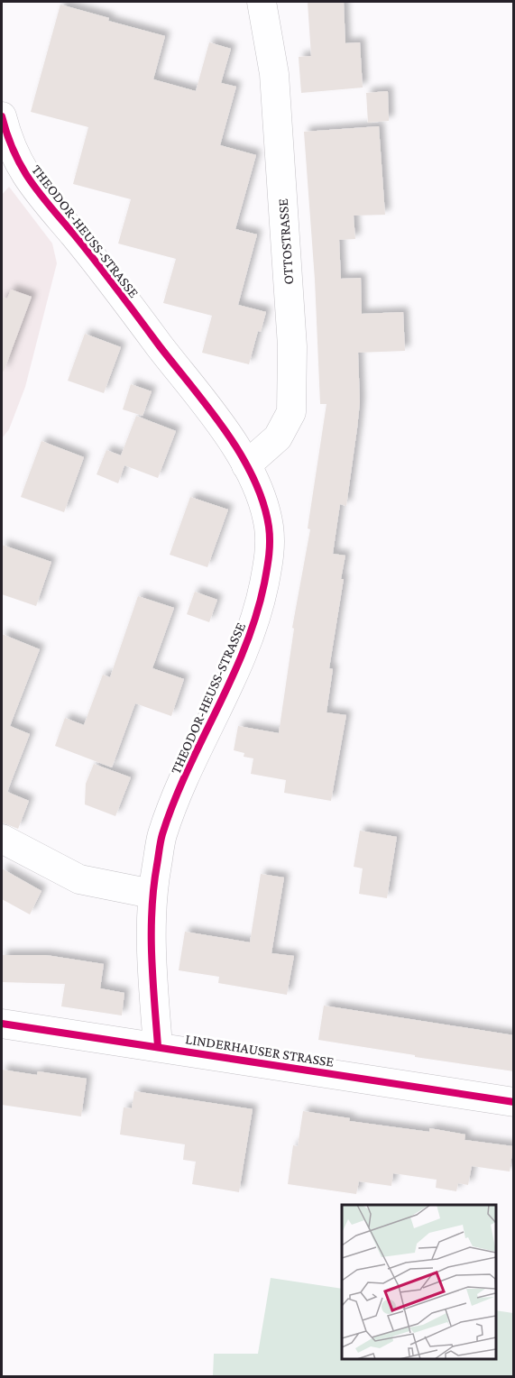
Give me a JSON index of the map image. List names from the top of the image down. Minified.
{"streets":{"street":["THEODOR-HEUSS-STRASSE","OTTOSTRASSE","LINDERHAUSER STRASSE"]},"crossings":[["THEODOR-HEUSS-STRASSE","OTTOSTRASSE"],["THEODOR-HEUSS-STRASSE","LINDERHAUSER STRASSE"]]}
